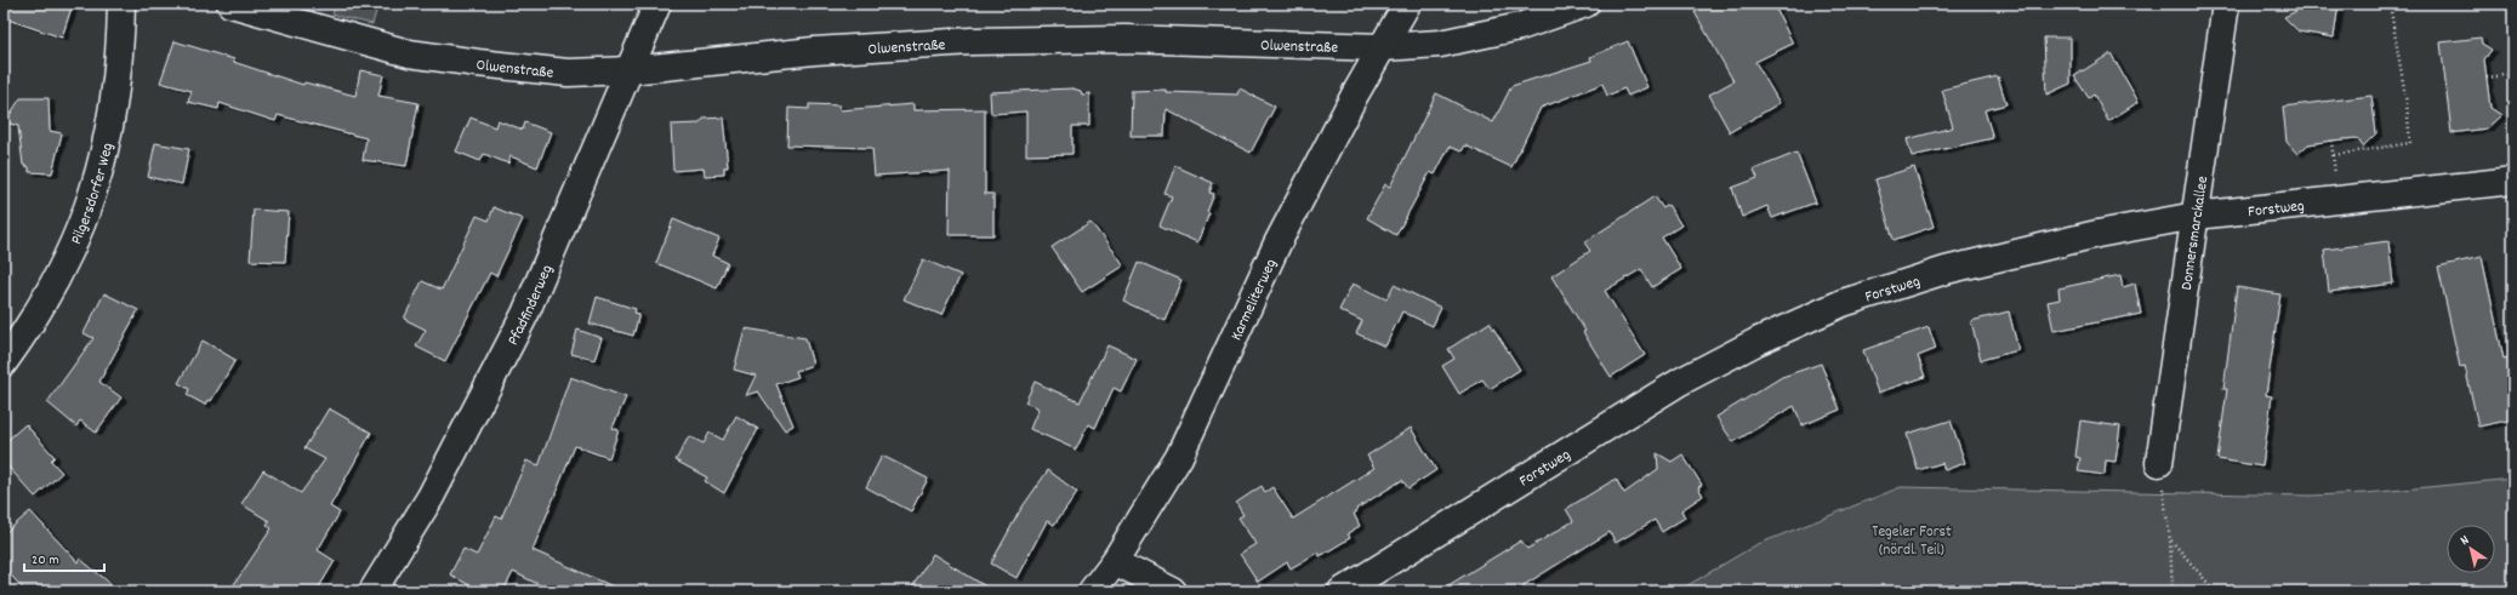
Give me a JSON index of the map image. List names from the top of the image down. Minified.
{"streets":{"street":["Olwenstraße","Pilgersdorfer Weg","Forstweg","Donnersmarckallee","Karmeliterweg","Pfadfinderweg"]},"crossings":[["Olwenstraße","Karmeliterweg"],["Olwenstraße","Pfadfinderweg"],["Forstweg","Donnersmarckallee"]],"parks":["Tegeler Forst (nördl. Teil)"],"scale_bar":"20 m","north":"top left"}
